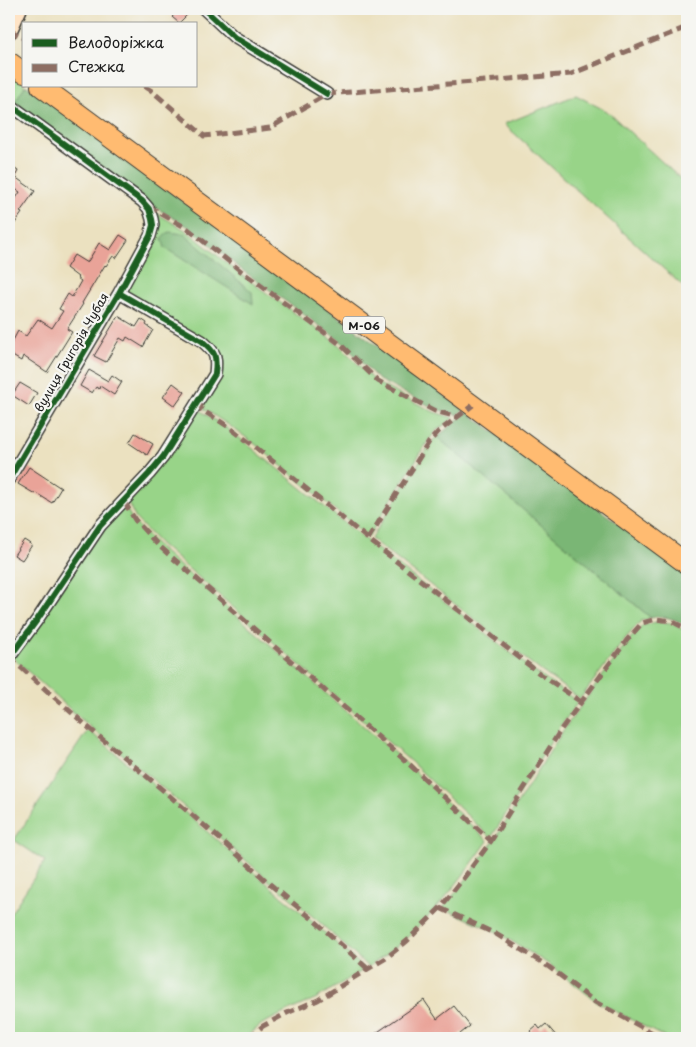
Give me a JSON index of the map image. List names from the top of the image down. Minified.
{"streets":{"highway":["М-06"],"street":["вулиця Григорія Чубая"]},"legend":["Велодоріжка","Стежка"]}
